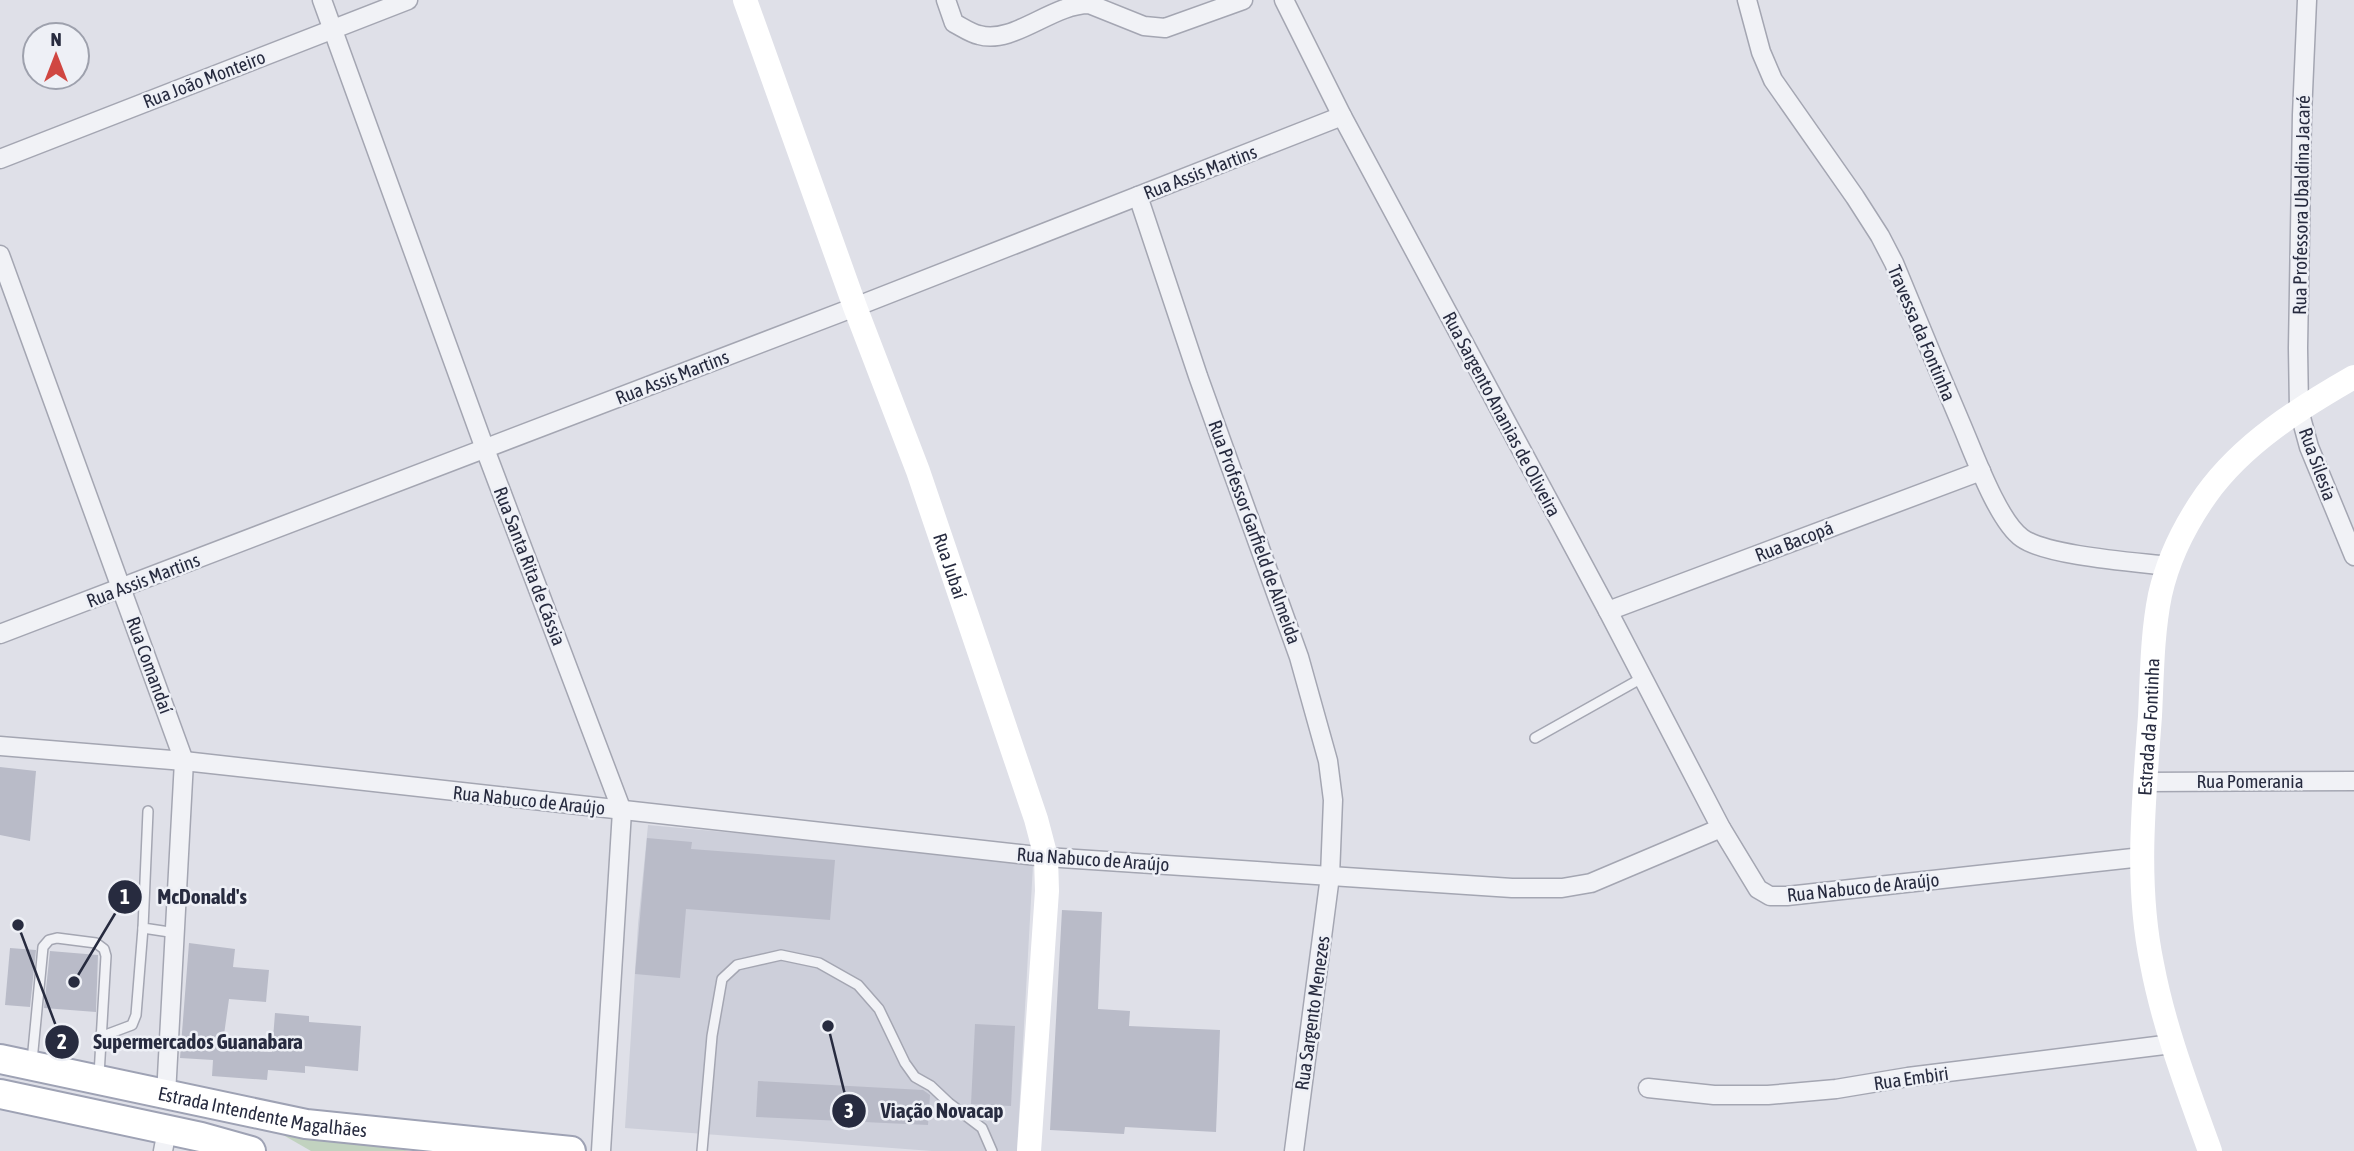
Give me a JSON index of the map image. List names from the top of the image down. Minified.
{"streets":{"main road":["Estrada Intendente Magalhães"],"street":["Rua João Monteiro","Rua Assis Martins","Rua Professora Ubaldina Jacaré","Travessa da Fontinha","Rua Sargento Ananias de Oliveira","Rua Silesia","Rua Professor Garfield de Almeida","Rua Bacopá","Rua Santa Rita de Cássia","Rua Jubaí","Rua Comandaí","Estrada da Fontinha","Rua Pomerania","Rua Nabuco de Araújo","Rua Sargento Menezes","Rua Embiri"]},"crossings":[["Rua João Monteiro","Rua Santa Rita de Cássia"],["Rua Assis Martins","Rua Sargento Ananias de Oliveira"],["Rua Assis Martins","Rua Professor Garfield de Almeida"],["Rua Assis Martins","Rua Santa Rita de Cássia"],["Rua Assis Martins","Rua Jubaí"],["Rua Assis Martins","Rua Comandaí"],["Rua Professora Ubaldina Jacaré","Rua Silesia"],["Rua Professora Ubaldina Jacaré","Estrada da Fontinha"],["Travessa da Fontinha","Rua Bacopá"],["Travessa da Fontinha","Estrada da Fontinha"],["Rua Sargento Ananias de Oliveira","Rua Bacopá"],["Rua Sargento Ananias de Oliveira","Rua Nabuco de Araújo"],["Rua Silesia","Estrada da Fontinha"],["Rua Professor Garfield de Almeida","Rua Nabuco de Araújo"],["Rua Professor Garfield de Almeida","Rua Sargento Menezes"],["Rua Santa Rita de Cássia","Rua Nabuco de Araújo"],["Rua Jubaí","Rua Nabuco de Araújo"],["Rua Comandaí","Rua Nabuco de Araújo"],["Rua Comandaí","Estrada Intendente Magalhães"],["Estrada da Fontinha","Rua Pomerania"],["Estrada da Fontinha","Rua Nabuco de Araújo"],["Estrada da Fontinha","Rua Embiri"],["Rua Nabuco de Araújo","Rua Sargento Menezes"]],"places":["Supermercados Guanabara","McDonald's","Viação Novacap"],"north":"top"}
